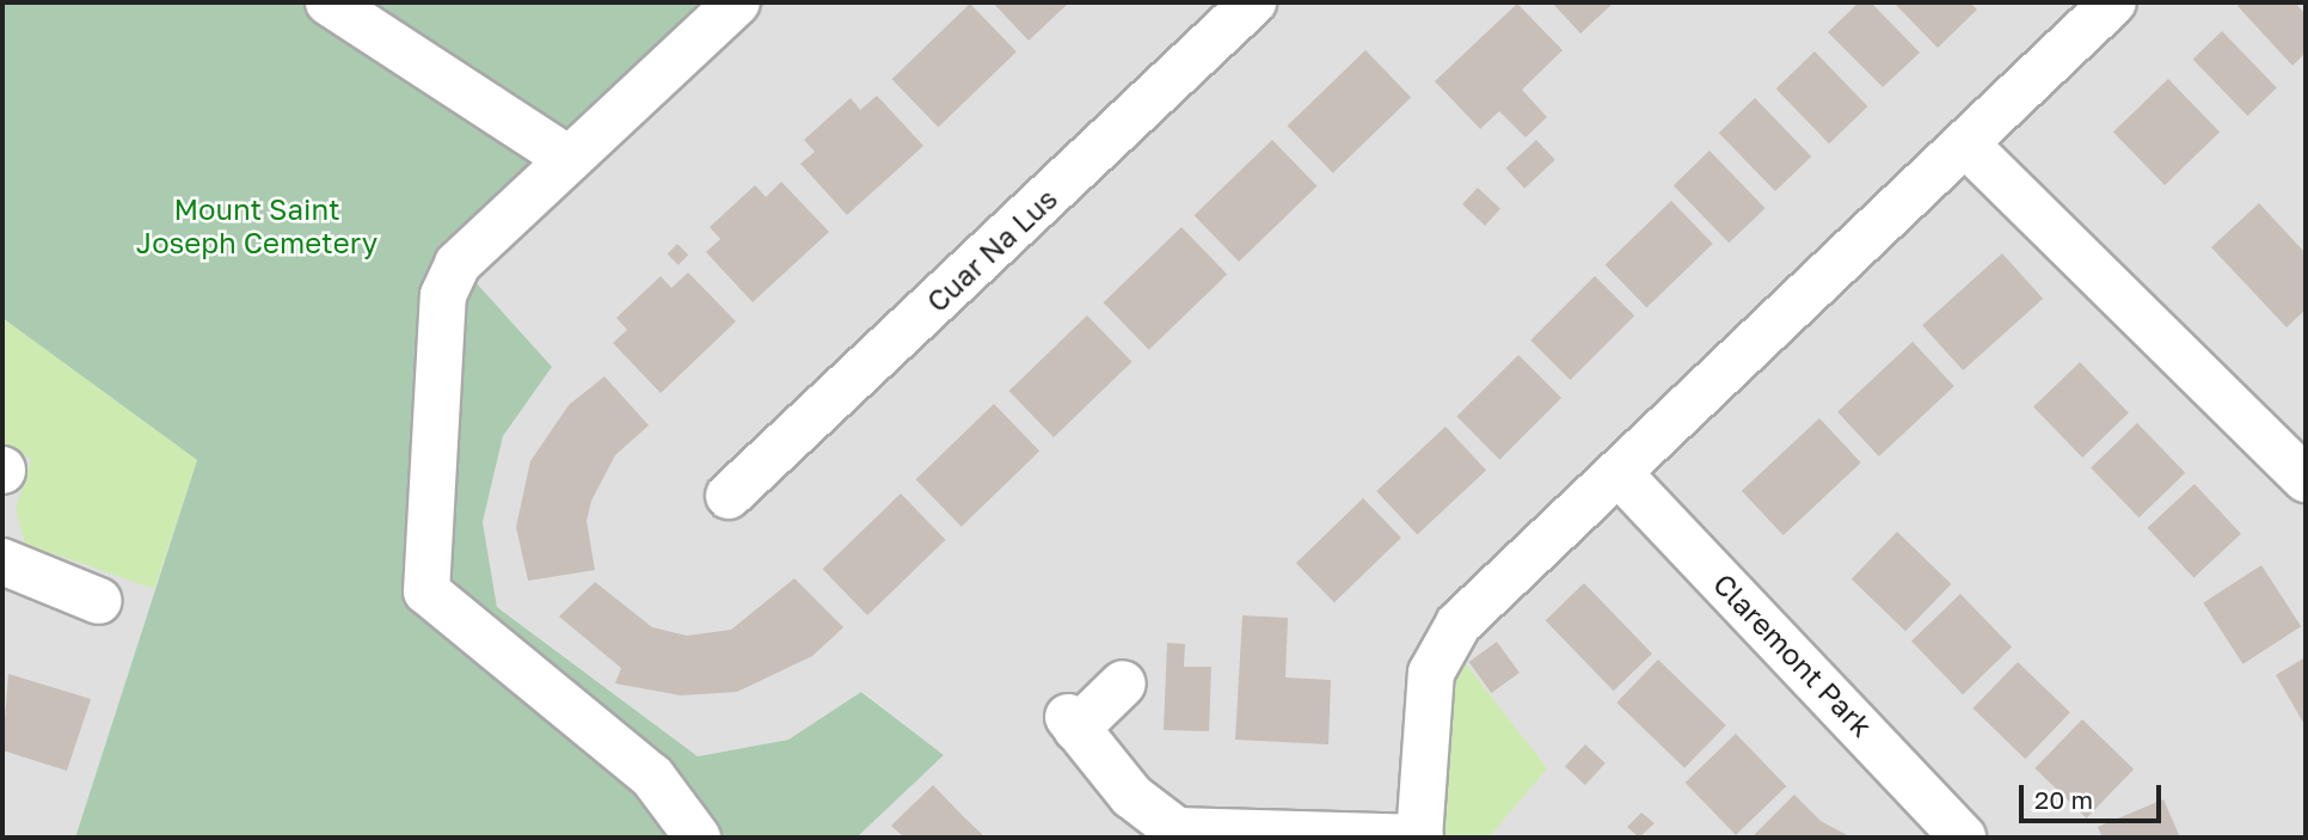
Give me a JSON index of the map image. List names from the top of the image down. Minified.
{"streets":{"street":["Cuar Na Lus","Claremont Park"]},"parks":["Mount Saint Joseph Cemetery"],"scale_bar":"20 m"}
